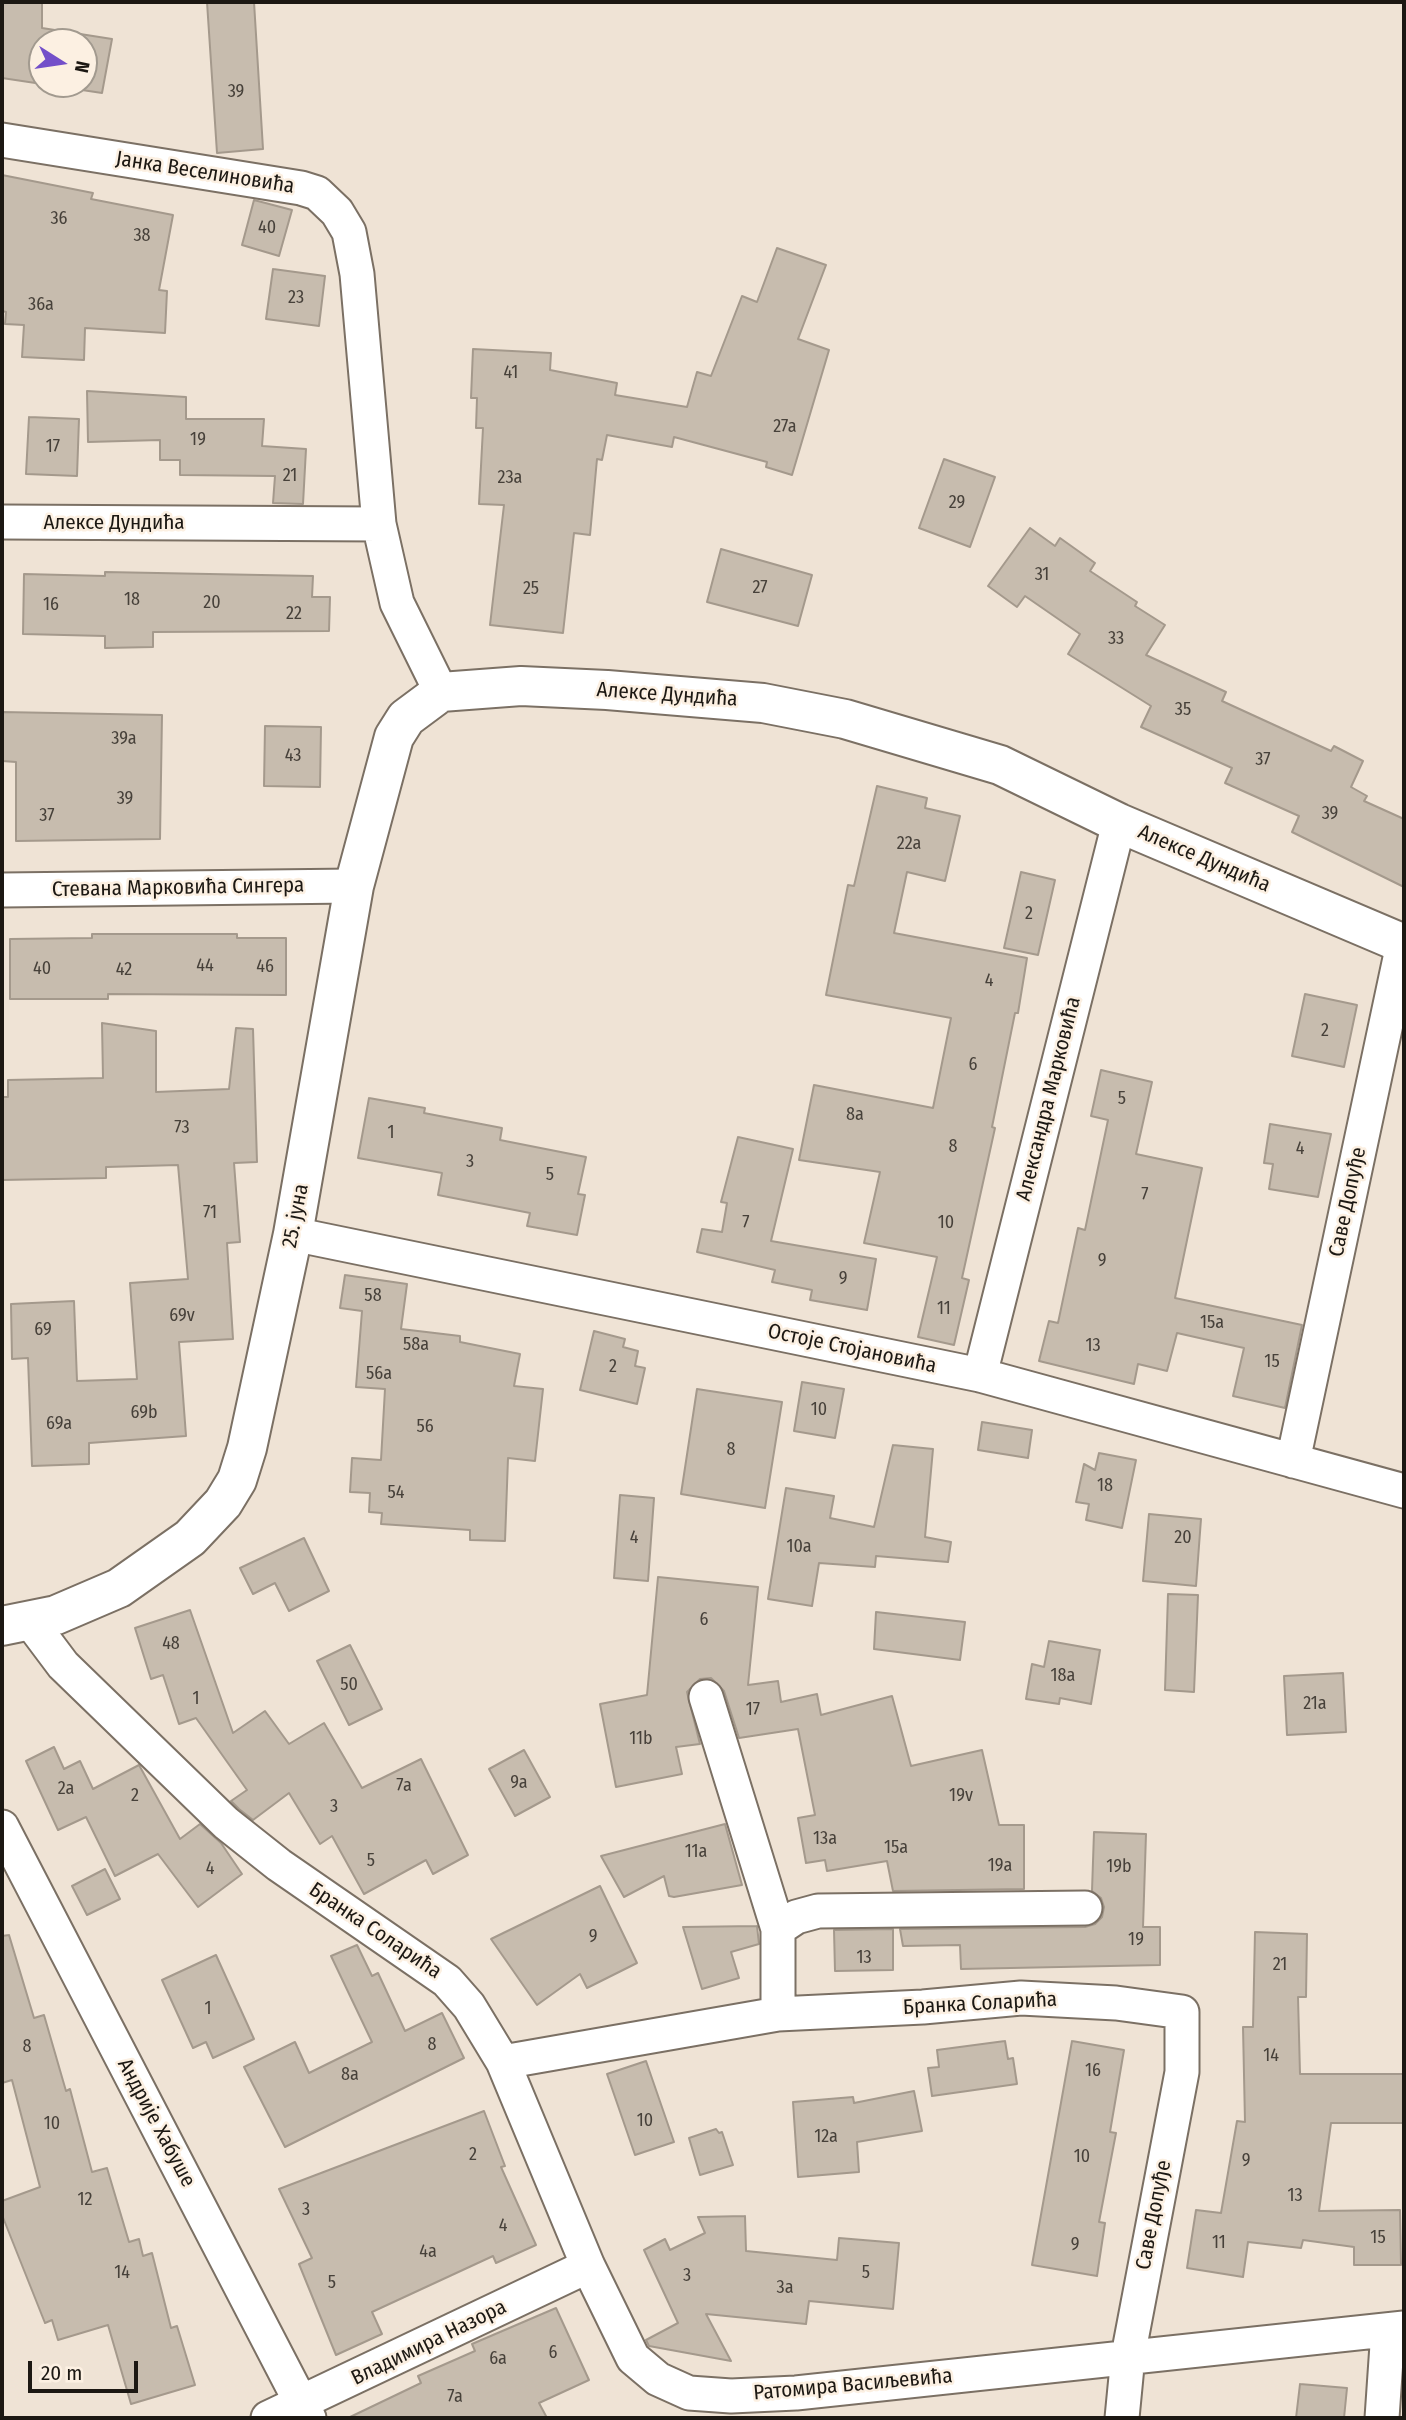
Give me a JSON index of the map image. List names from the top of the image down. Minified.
{"streets":{"street":["Јанка Веселиновића","Алексе Дундића","Стевана Марковића Сингера","Александра Марковића","Саве Допуђе","25. јуна","Остоје Стојановића","Бранка Соларића","Андрије Хабуше","Владимира Назора","Ратомира Васиљевића"]},"crossings":[["Јанка Веселиновића","Алексе Дундића"],["Алексе Дундића","Александра Марковића"],["Алексе Дундића","Саве Допуђе"],["Алексе Дундића","25. јуна"],["Стевана Марковића Сингера","25. јуна"],["Александра Марковића","Остоје Стојановића"],["Саве Допуђе","Остоје Стојановића"],["Саве Допуђе","Бранка Соларића"],["Саве Допуђе","Ратомира Васиљевића"],["25. јуна","Остоје Стојановића"],["25. јуна","Бранка Соларића"],["Бранка Соларића","Ратомира Васиљевића"],["Андрије Хабуше","Владимира Назора"],["Владимира Назора","Ратомира Васиљевића"]],"house_numbers":["39","36","40","38","23","36a","41","27a","19","17","21","23a","29","31","27","25","18","20","16","22","33","35","39a","43","37","39","39","37","22a","2","44","46","40","42","4","2","6","5","8a","73","1","8","4","3","5","7","71","7","10","9","9","58","11","69v","15a","69","58a","13","15","2","56a","10","69b","69a","56","8","18","54","4","20","10a","6","48","18a","50","1","21a","17","11b","9a","7a","2a","2","19v","3","13a","15a","11a","5","19a","19b","4","9","19","13","21","1","8","8","14","16","8a","10","10","12a","2","10","9","13","12","3","4","15","11","9","4a","14","5","3","5","3a","6","6a","7a"],"scale_bar":"20 m","north":"right"}
